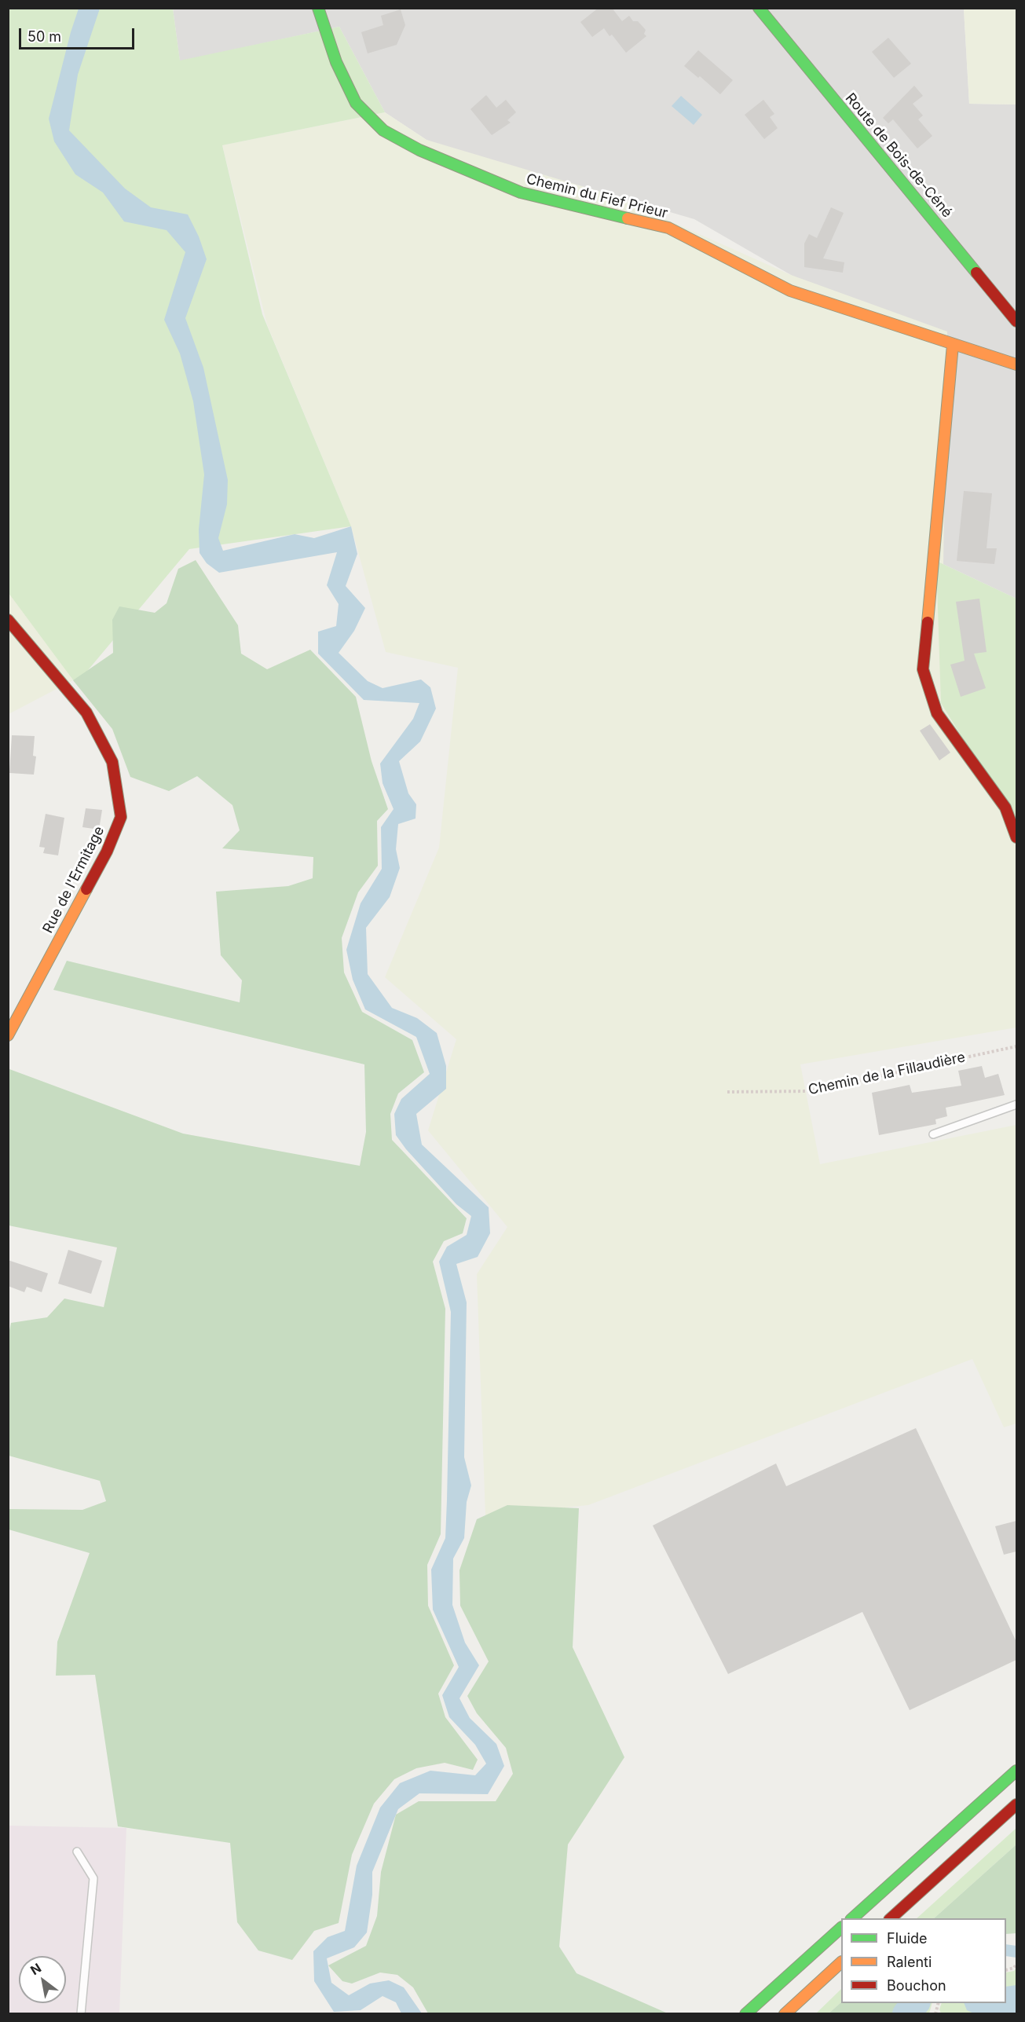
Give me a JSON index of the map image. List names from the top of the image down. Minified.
{"streets":{"main road":["Route de Bois-de-Céné","Chemin du Fief Prieur","Rue de l'Ermitage"],"path":["Chemin de la Fillaudière"]},"legend":["Fluide","Ralenti","Bouchon"],"scale_bar":"50 m","north":"top left"}
